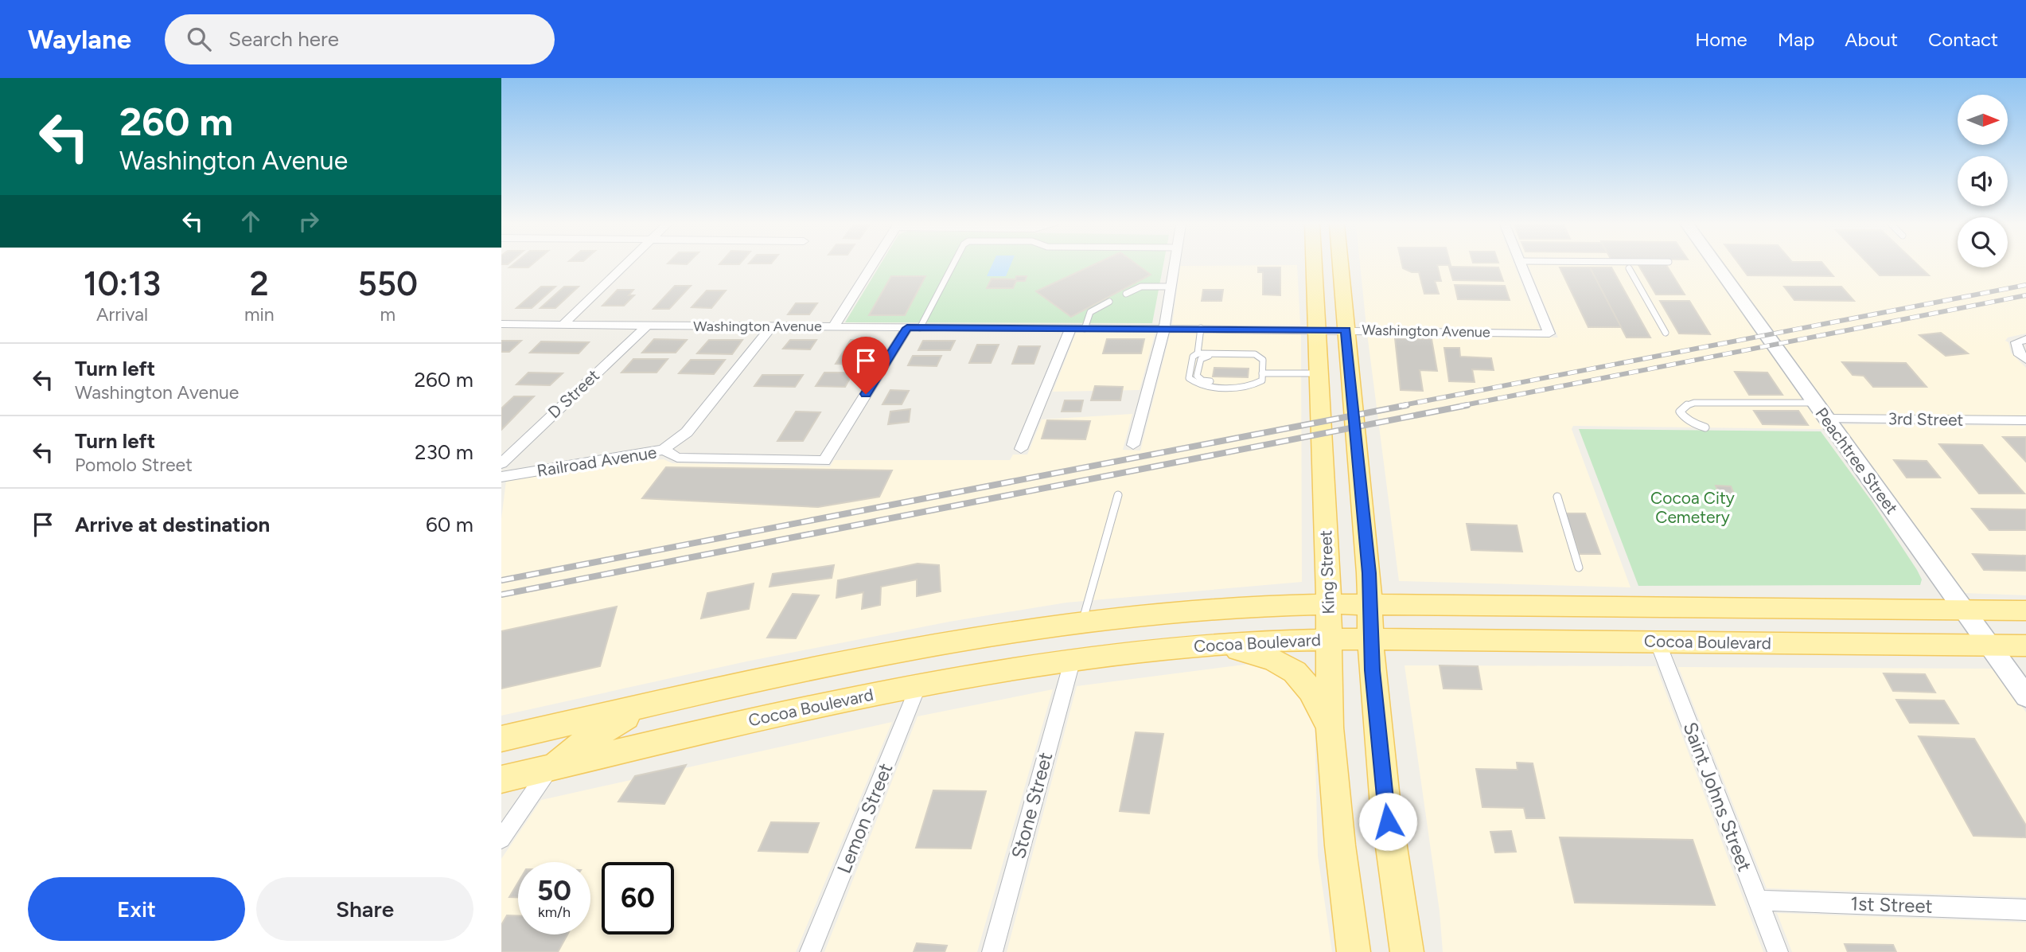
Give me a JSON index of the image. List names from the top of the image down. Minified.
{"streets":{"main road":["King Street","Cocoa Boulevard"],"street":["Washington Avenue","D Street","3rd Street","Peachtree Street","Railroad Avenue","Saint Johns Street","Stone Street","Lemon Street","1st Street"]},"crossings":[["Washington Avenue","D Street"],["Washington Avenue","Railroad Avenue"],["Washington Avenue","King Street"],["3rd Street","Peachtree Street"],["Peachtree Street","Cocoa Boulevard"],["King Street","Cocoa Boulevard"],["Cocoa Boulevard","Saint Johns Street"],["Cocoa Boulevard","Stone Street"],["Cocoa Boulevard","Lemon Street"],["Saint Johns Street","1st Street"]],"parks":["Cocoa City Cemetery"],"north":"right","page":{"header":"Waylane","search":"Search here","nav":["Home","Map","About","Contact"],"turn":["260 m","Washington Avenue"],"eta":["10:13","Arrival","2","min","550","m"],"list":[{"name":"Turn left","note":"Washington Avenue","value":"260 m"},{"name":"Turn left","note":"Pomolo Street","value":"230 m"},{"name":"Arrive at destination","value":"60 m"}],"speed":"50 km/h","limit":"60","buttons":["Exit","Share"]}}
